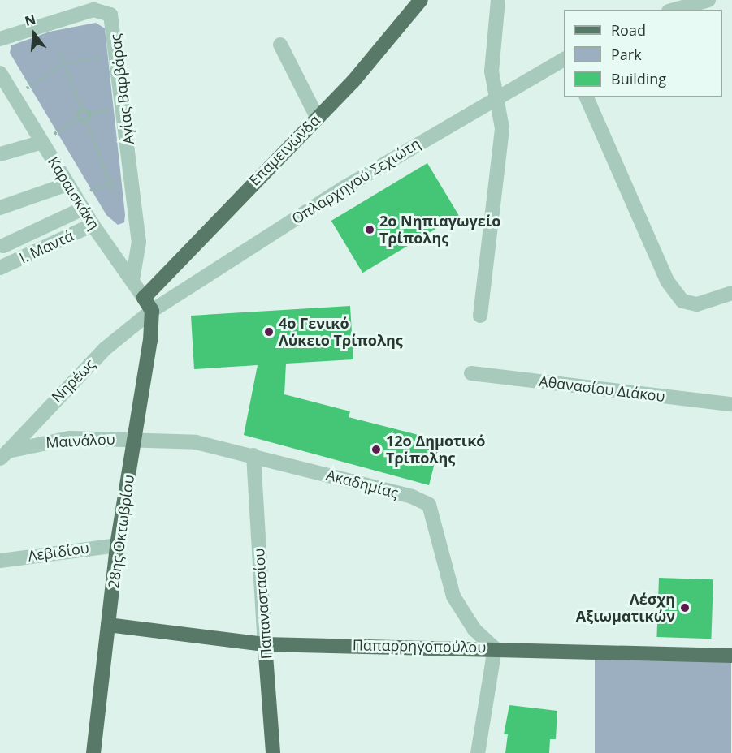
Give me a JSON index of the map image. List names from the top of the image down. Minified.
{"streets":{"main road":["Επαμεινώνδα","Καραισκάκη","28ης Οκτωβρίου","Παπαναστασίου","Παπαρρηγοπούλου"],"street":["Αγίας Βαρβάρας","Οπλαρχηγού Σεχιώτη","Ι. Μαντά","Νηρέως","Αθανασίου Διάκου","Μαινάλου","Ακαδημίας","Λεβιδίου"]},"crossings":[["Αγίας Βαρβάρας","Καραισκάκη"],["Επαμεινώνδα","Καραισκάκη"],["Οπλαρχηγού Σεχιώτη","Καραισκάκη"],["Οπλαρχηγού Σεχιώτη","Νηρέως"],["Οπλαρχηγού Σεχιώτη","28ης Οκτωβρίου"],["Καραισκάκη","Ι. Μαντά"],["Καραισκάκη","Νηρέως"],["Καραισκάκη","28ης Οκτωβρίου"],["Νηρέως","Μαινάλου"],["Νηρέως","28ης Οκτωβρίου"],["Μαινάλου","Ακαδημίας"],["Μαινάλου","28ης Οκτωβρίου"],["Ακαδημίας","28ης Οκτωβρίου"],["Ακαδημίας","Παπαναστασίου"],["Ακαδημίας","Παπαρρηγοπούλου"],["28ης Οκτωβρίου","Λεβιδίου"],["28ης Οκτωβρίου","Παπαρρηγοπούλου"],["Παπαναστασίου","Παπαρρηγοπούλου"]],"places":["2ο Νηπιαγωγείο Τρίπολης","4ο Γενικό Λύκειο Τρίπολης","12ο Δημοτικό Τρίπολης","Λέσχη Αξιωματικών"],"legend":["Road","Park","Building"],"north":"top"}
